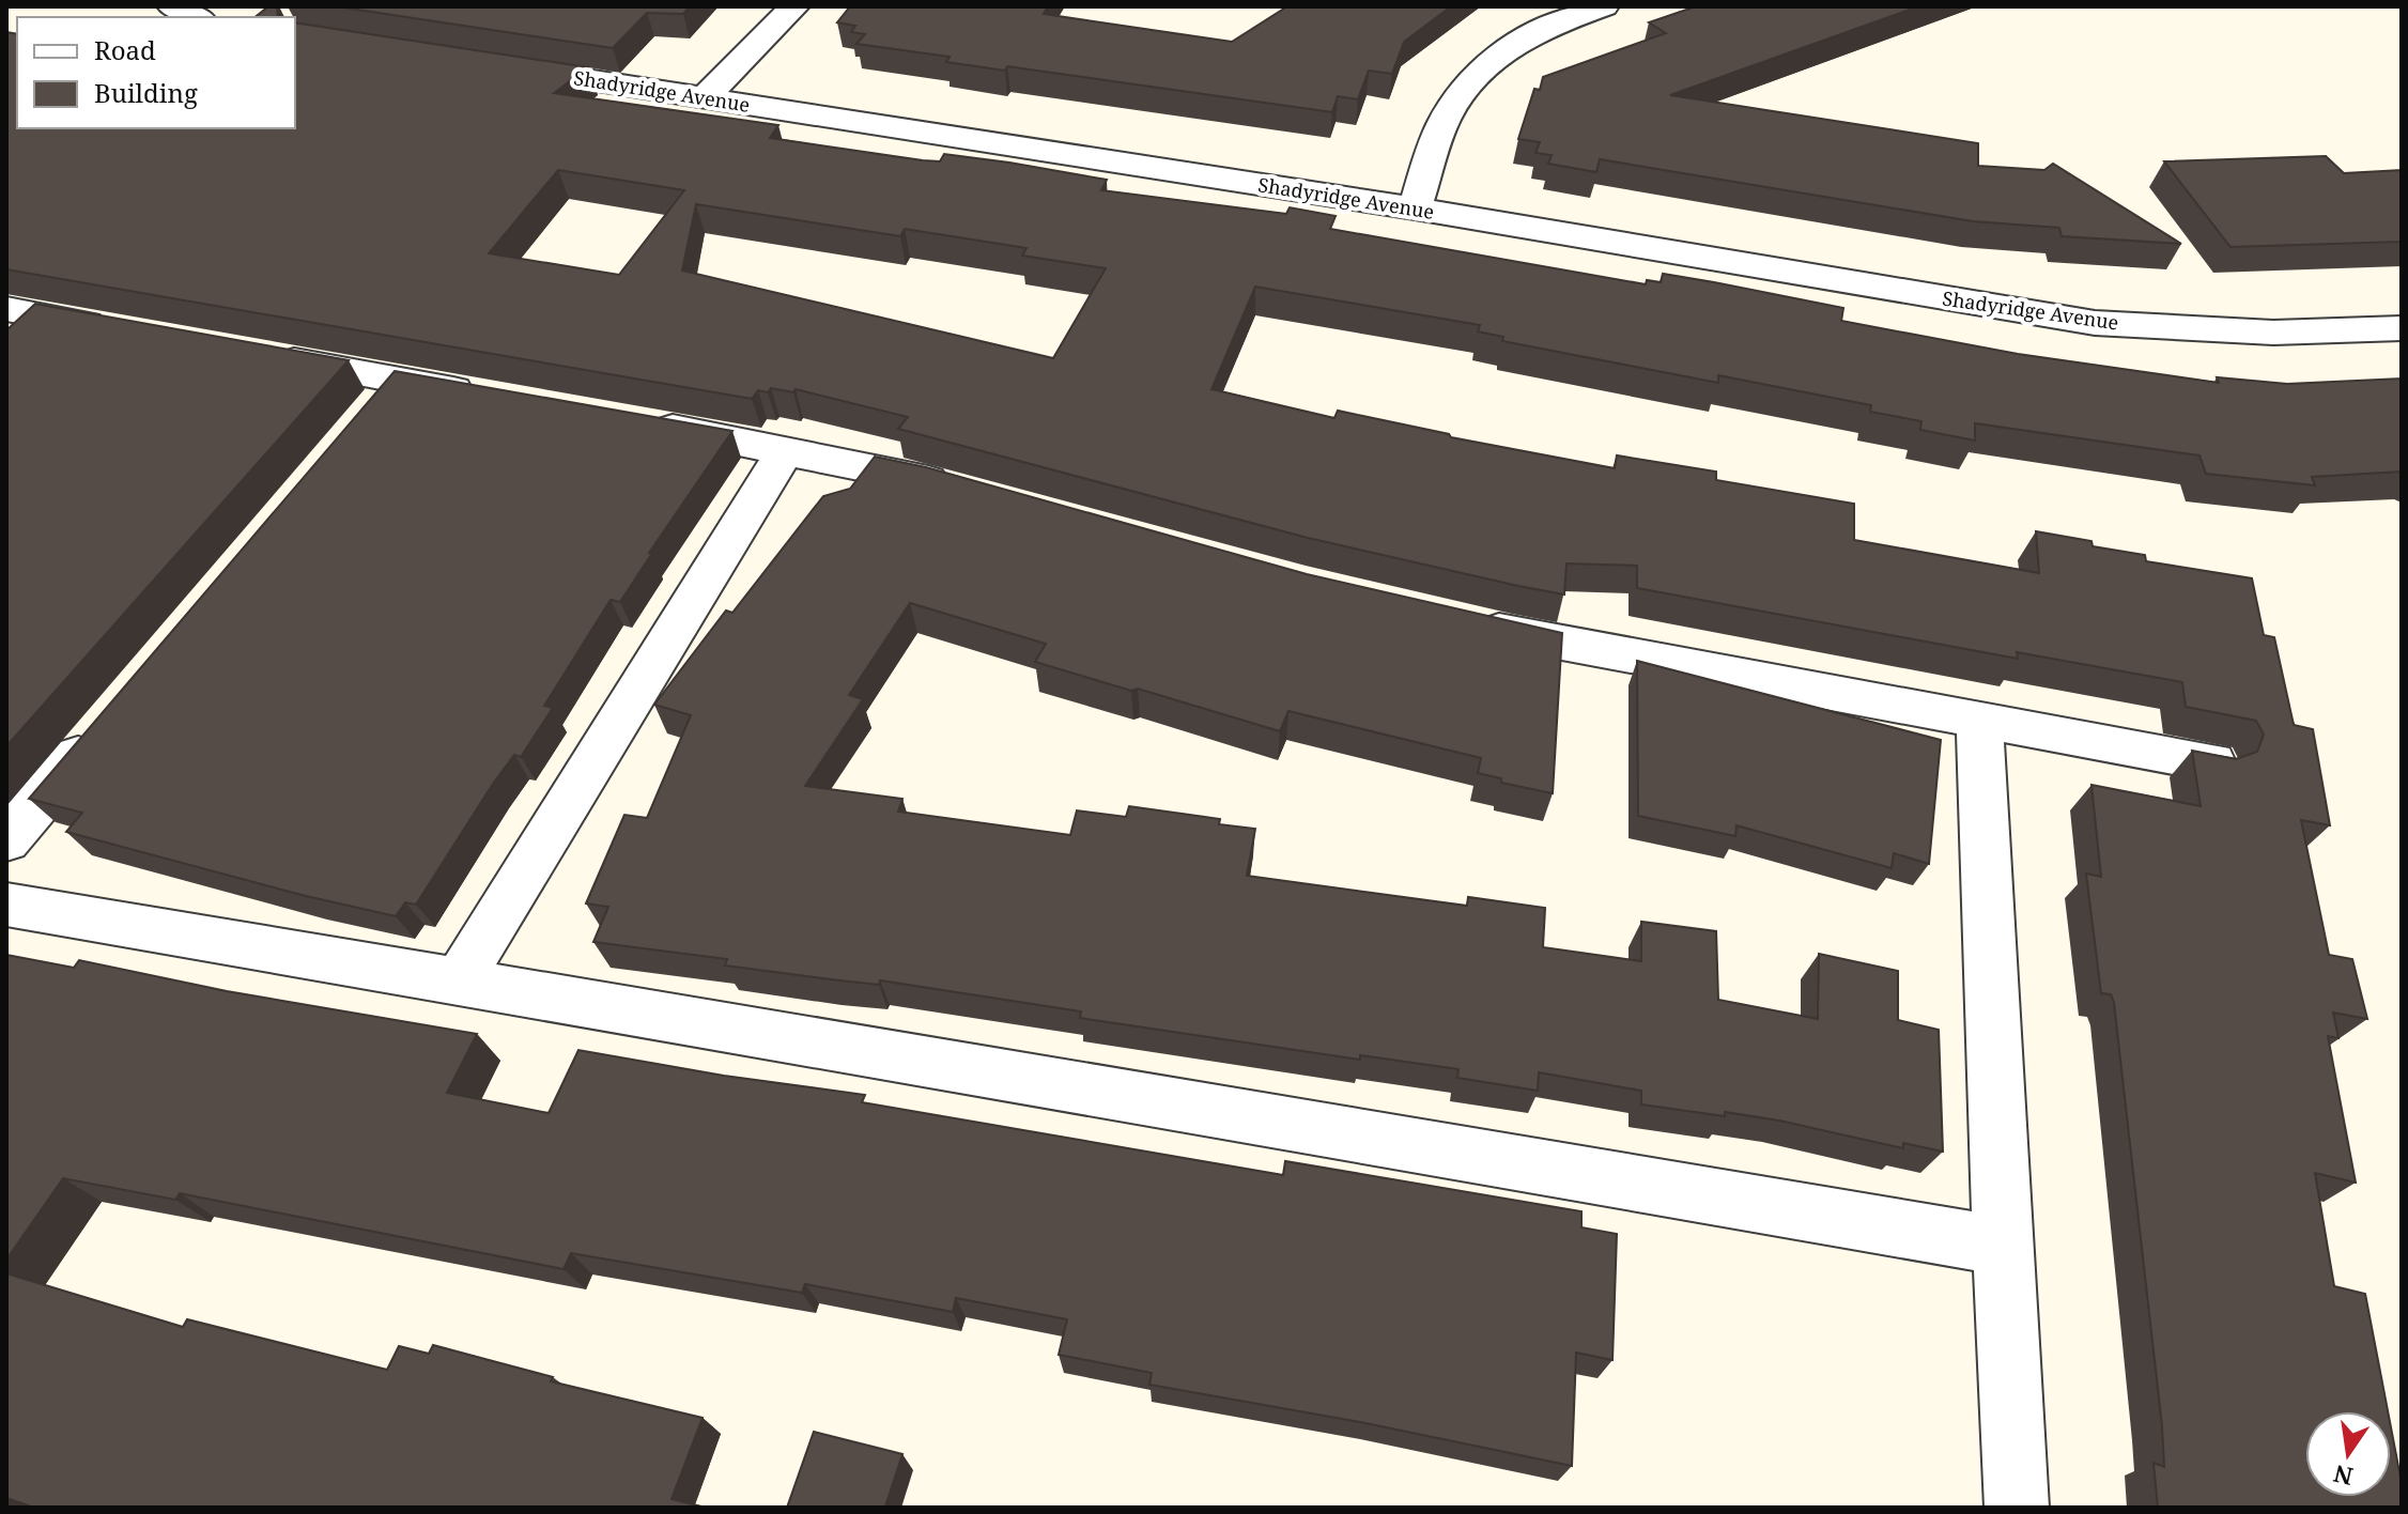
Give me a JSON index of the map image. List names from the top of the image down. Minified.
{"streets":{"street":["Shadyridge Avenue"]},"legend":["Road","Building"],"north":"bottom"}
